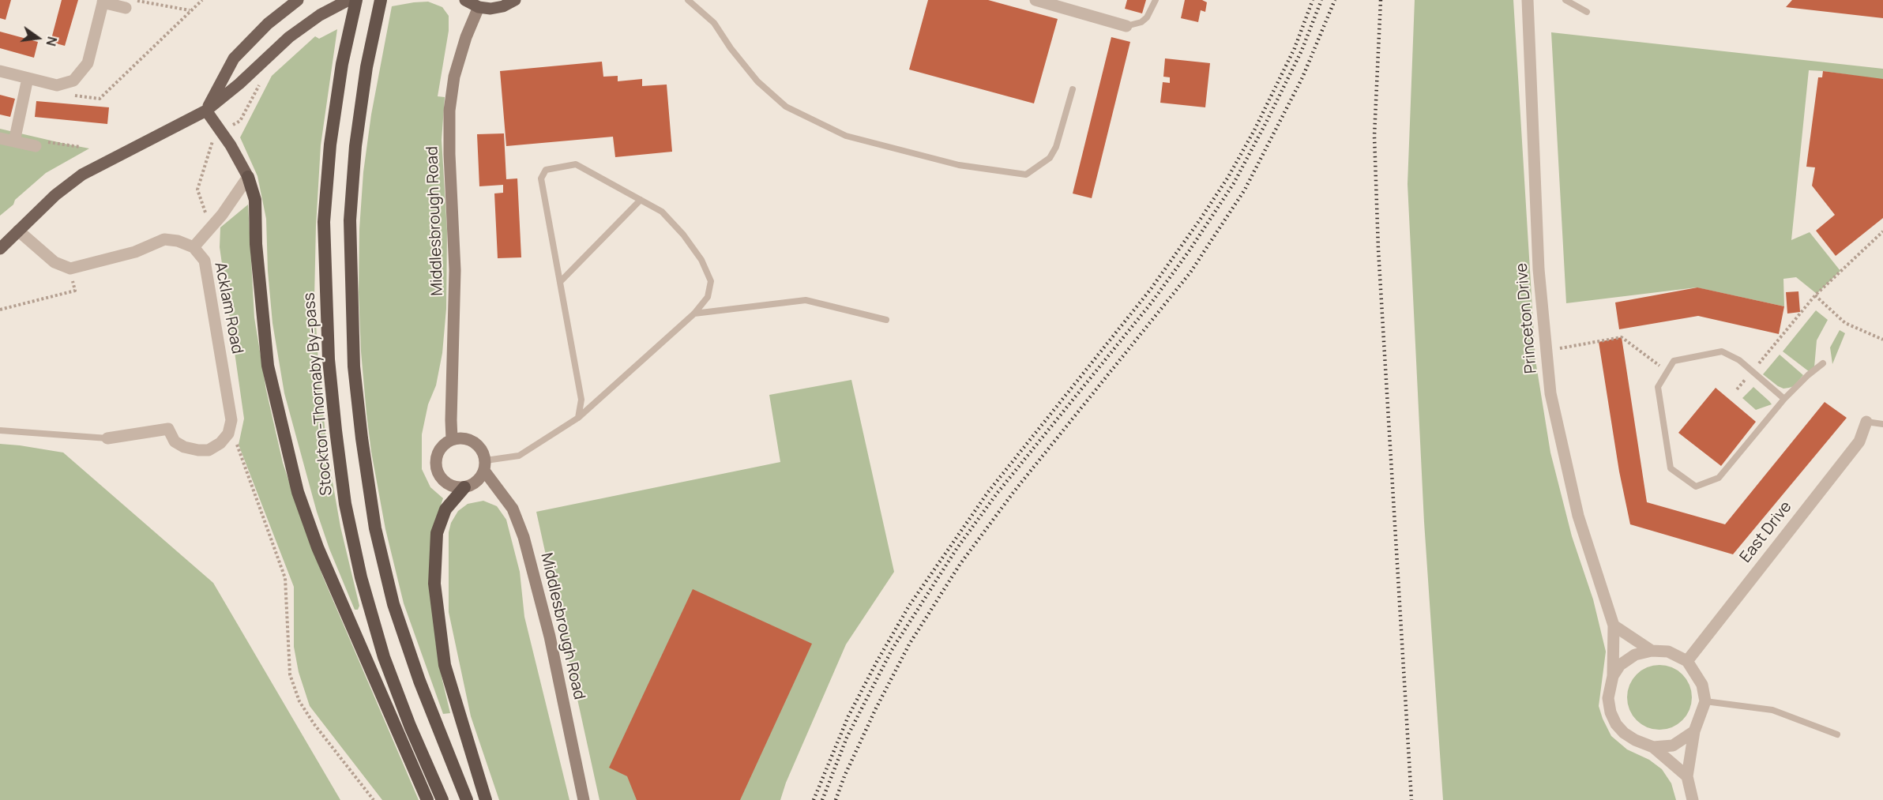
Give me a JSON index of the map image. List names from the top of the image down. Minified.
{"streets":{"highway":["Stockton-Thornaby By-pass"],"main road":["Middlesbrough Road"],"street":["Acklam Road","Princeton Drive","East Drive"]},"crossings":[["Princeton Drive","East Drive"]],"north":"right"}
